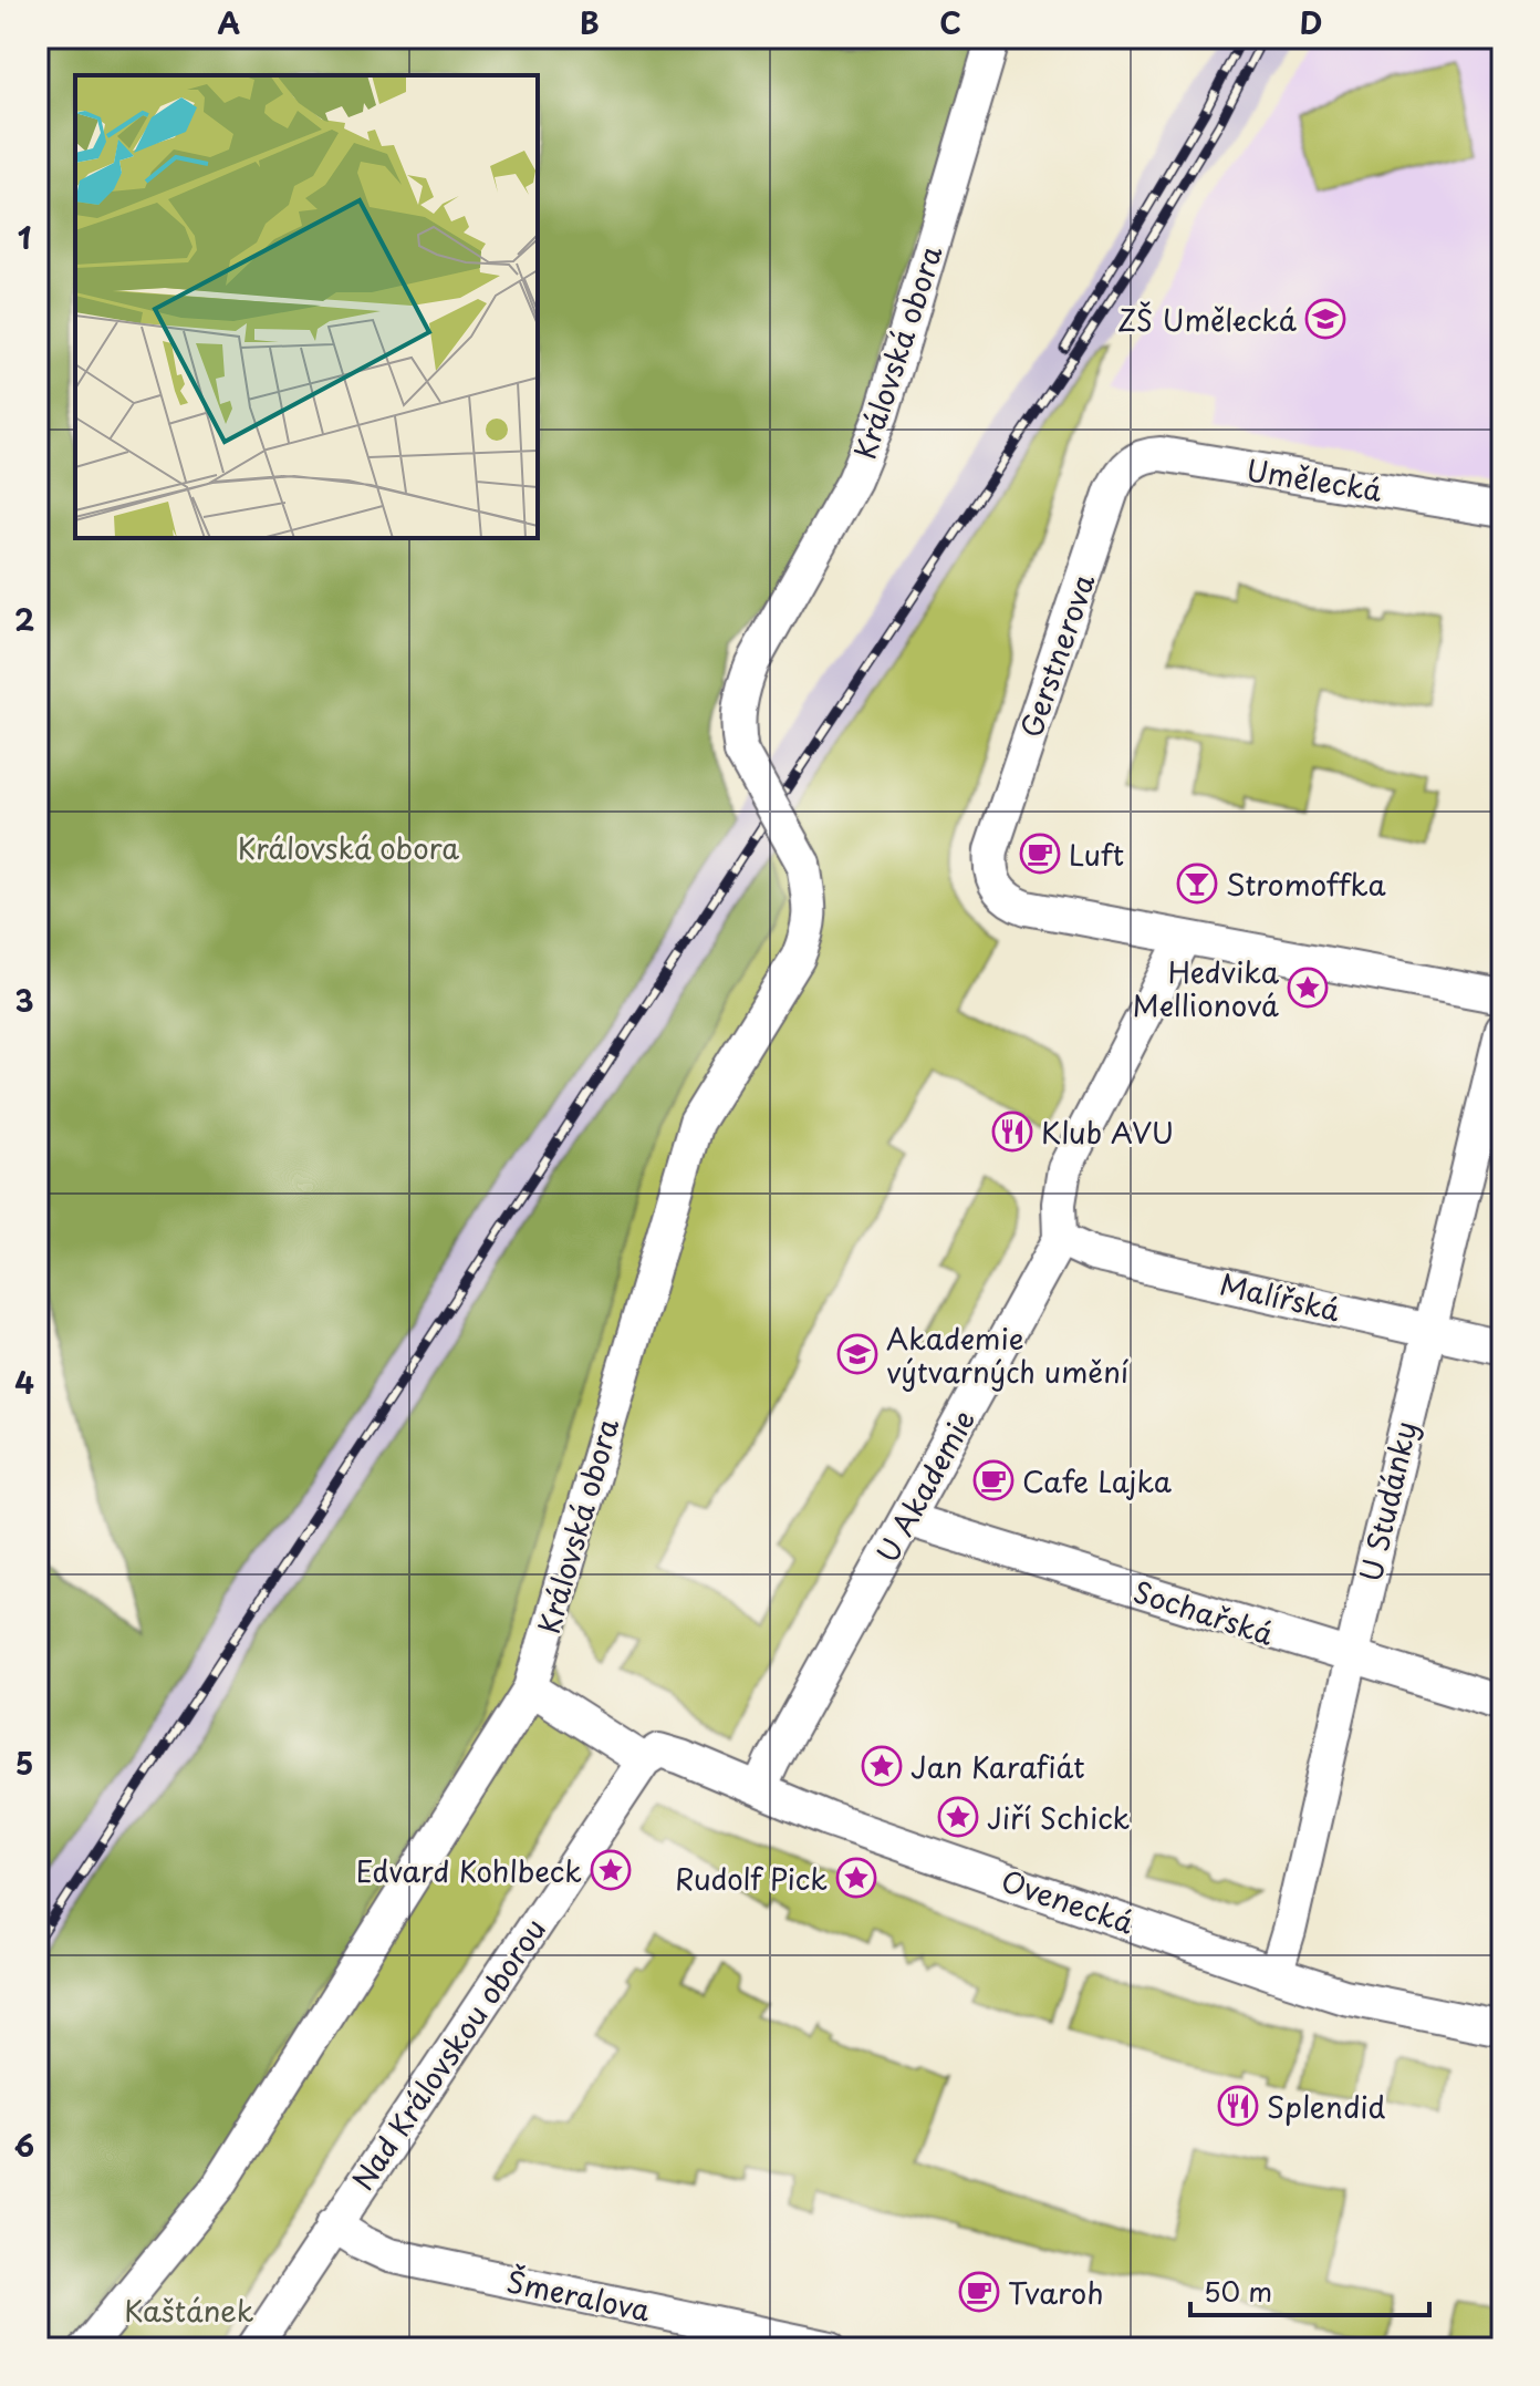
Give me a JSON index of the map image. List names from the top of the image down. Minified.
{"streets":{"street":["Královská obora","Umělecká","Gerstnerova","Malířská","U Akademie","U Studánky","Sochařská","Ovenecká","Nad Královskou oborou","Šmeralova"]},"crossings":[["Umělecká","Gerstnerova"],["Gerstnerova","U Akademie"],["Malířská","U Akademie"],["Malířská","U Studánky"],["U Akademie","Sochařská"],["U Akademie","Ovenecká"],["U Studánky","Sochařská"],["U Studánky","Ovenecká"],["Ovenecká","Nad Královskou oborou"],["Nad Královskou oborou","Šmeralova"]],"parks":["Královská obora","Kaštánek"],"places":{"school or university":["ZŠ Umělecká","Akademie výtvarných umění"],"cafe":["Luft","Cafe Lajka","Tvaroh"],"bar":["Stromoffka"],"place":["Hedvika Mellionová","Jan Karafiát","Jiří Schick","Edvard Kohlbeck","Rudolf Pick"],"restaurant":["Klub AVU","Splendid"]},"scale_bar":"50 m","grid":{"columns":["A","B","C","D"],"rows":["1","2","3","4","5","6"]}}
